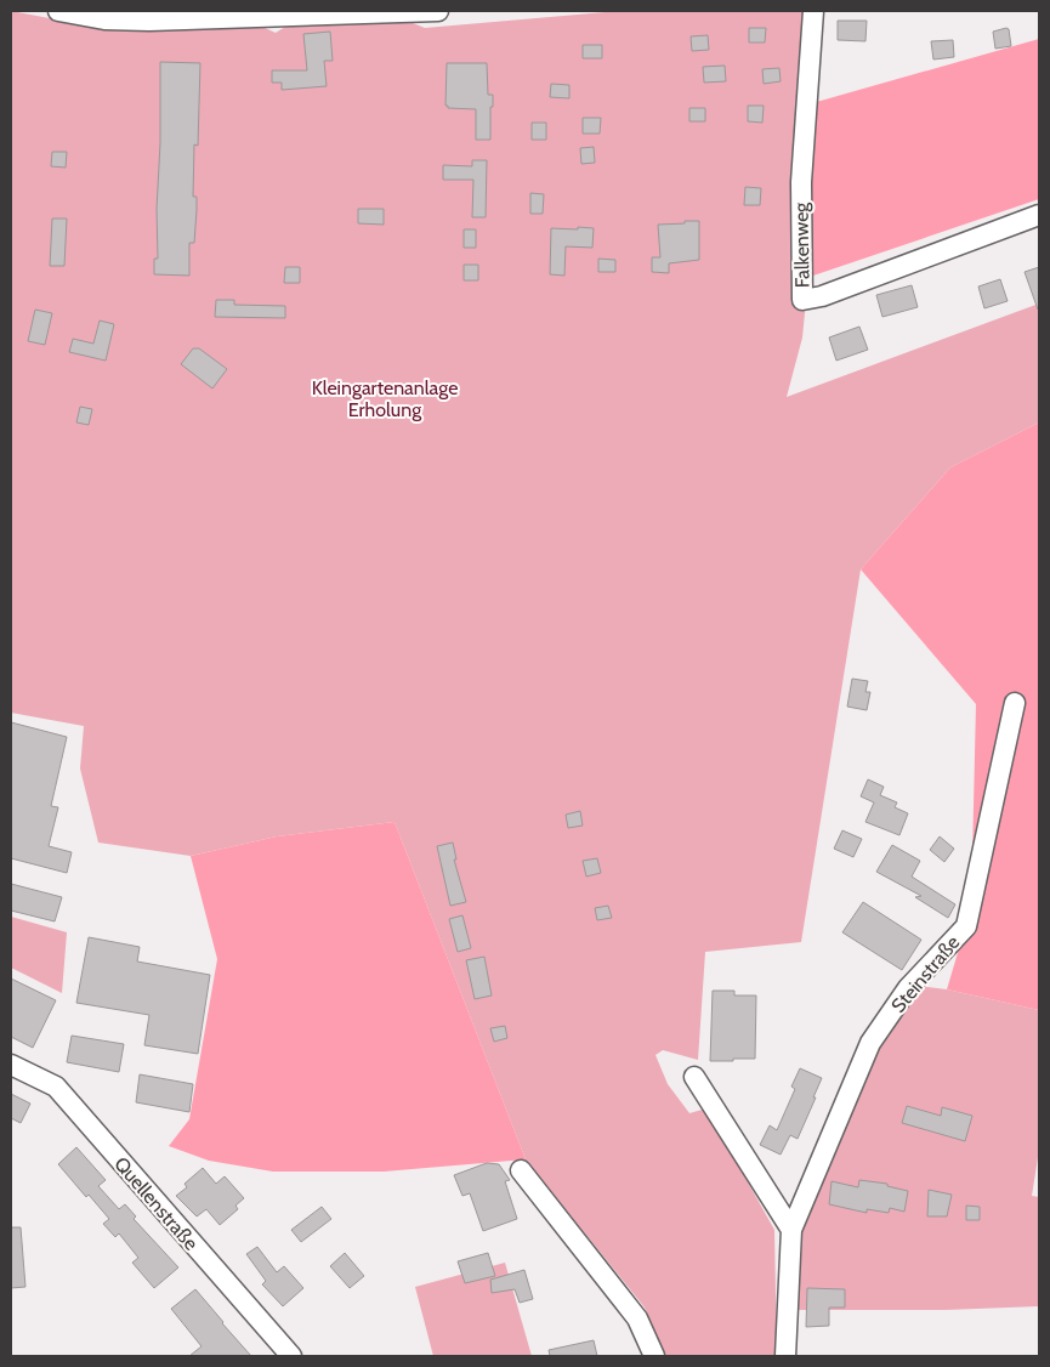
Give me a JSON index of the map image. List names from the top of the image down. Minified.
{"streets":{"street":["Falkenweg","Steinstraße","Quellenstraße"]},"parks":["Kleingartenanlage Erholung"]}
